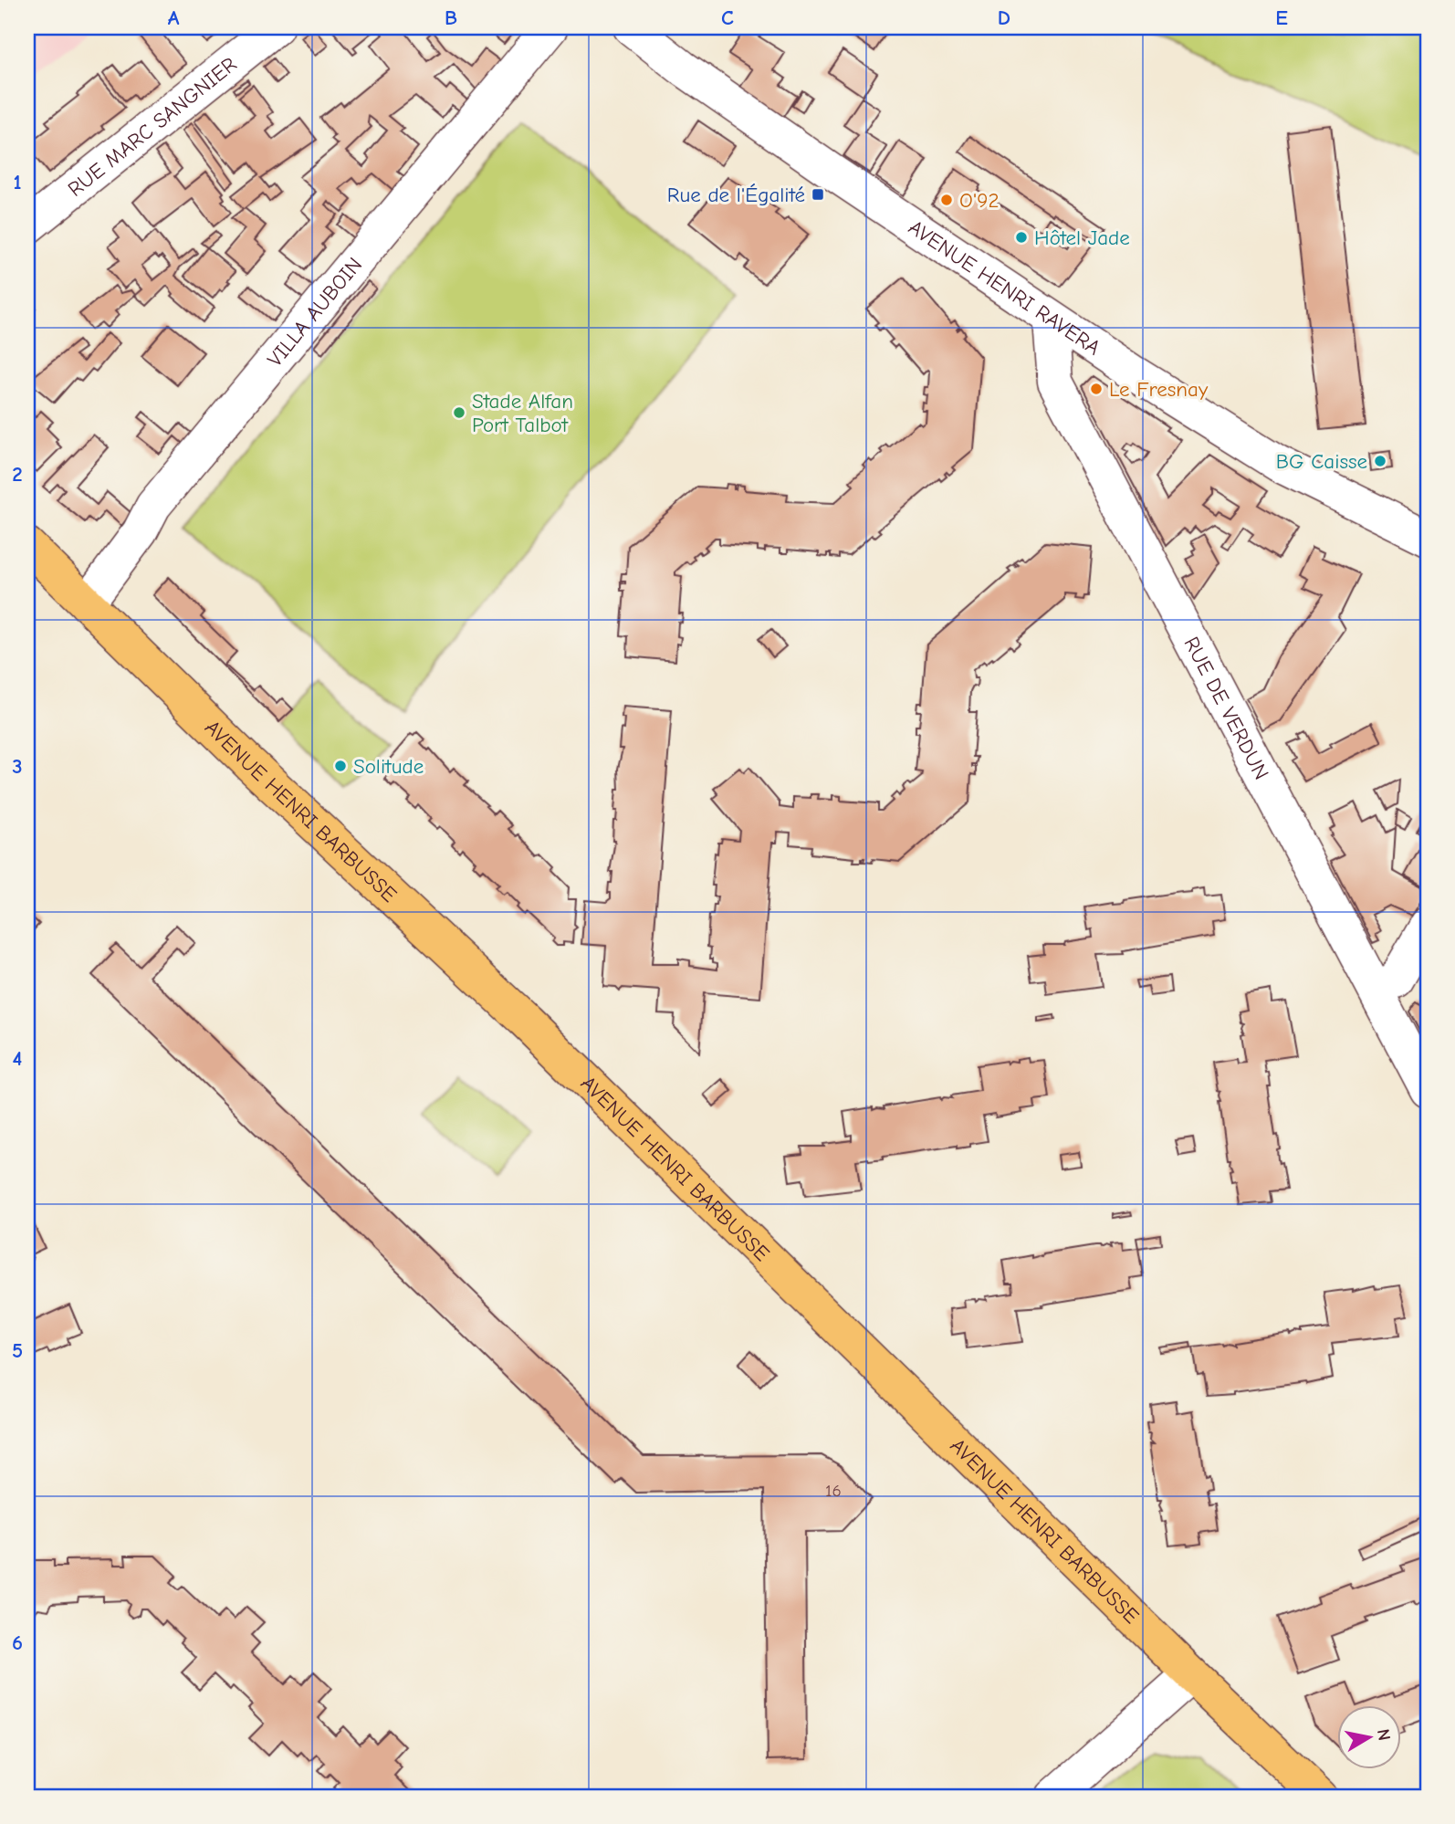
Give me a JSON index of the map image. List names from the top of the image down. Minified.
{"streets":{"main road":["AVENUE HENRI BARBUSSE"],"street":["RUE MARC SANGNIER","AVENUE HENRI RAVERA","VILLA AUBOIN","RUE DE VERDUN"]},"crossings":[["AVENUE HENRI RAVERA","RUE DE VERDUN"],["VILLA AUBOIN","AVENUE HENRI BARBUSSE"]],"places":{"transit":["Rue de l'Égalité"],"other":["O'92","Hôtel Jade","Le Fresnay","Stade Alfan Port Talbot","BG Caisse","Solitude"]},"house_numbers":["16"],"north":"right","grid":{"columns":["A","B","C","D","E"],"rows":["1","2","3","4","5","6"]}}
